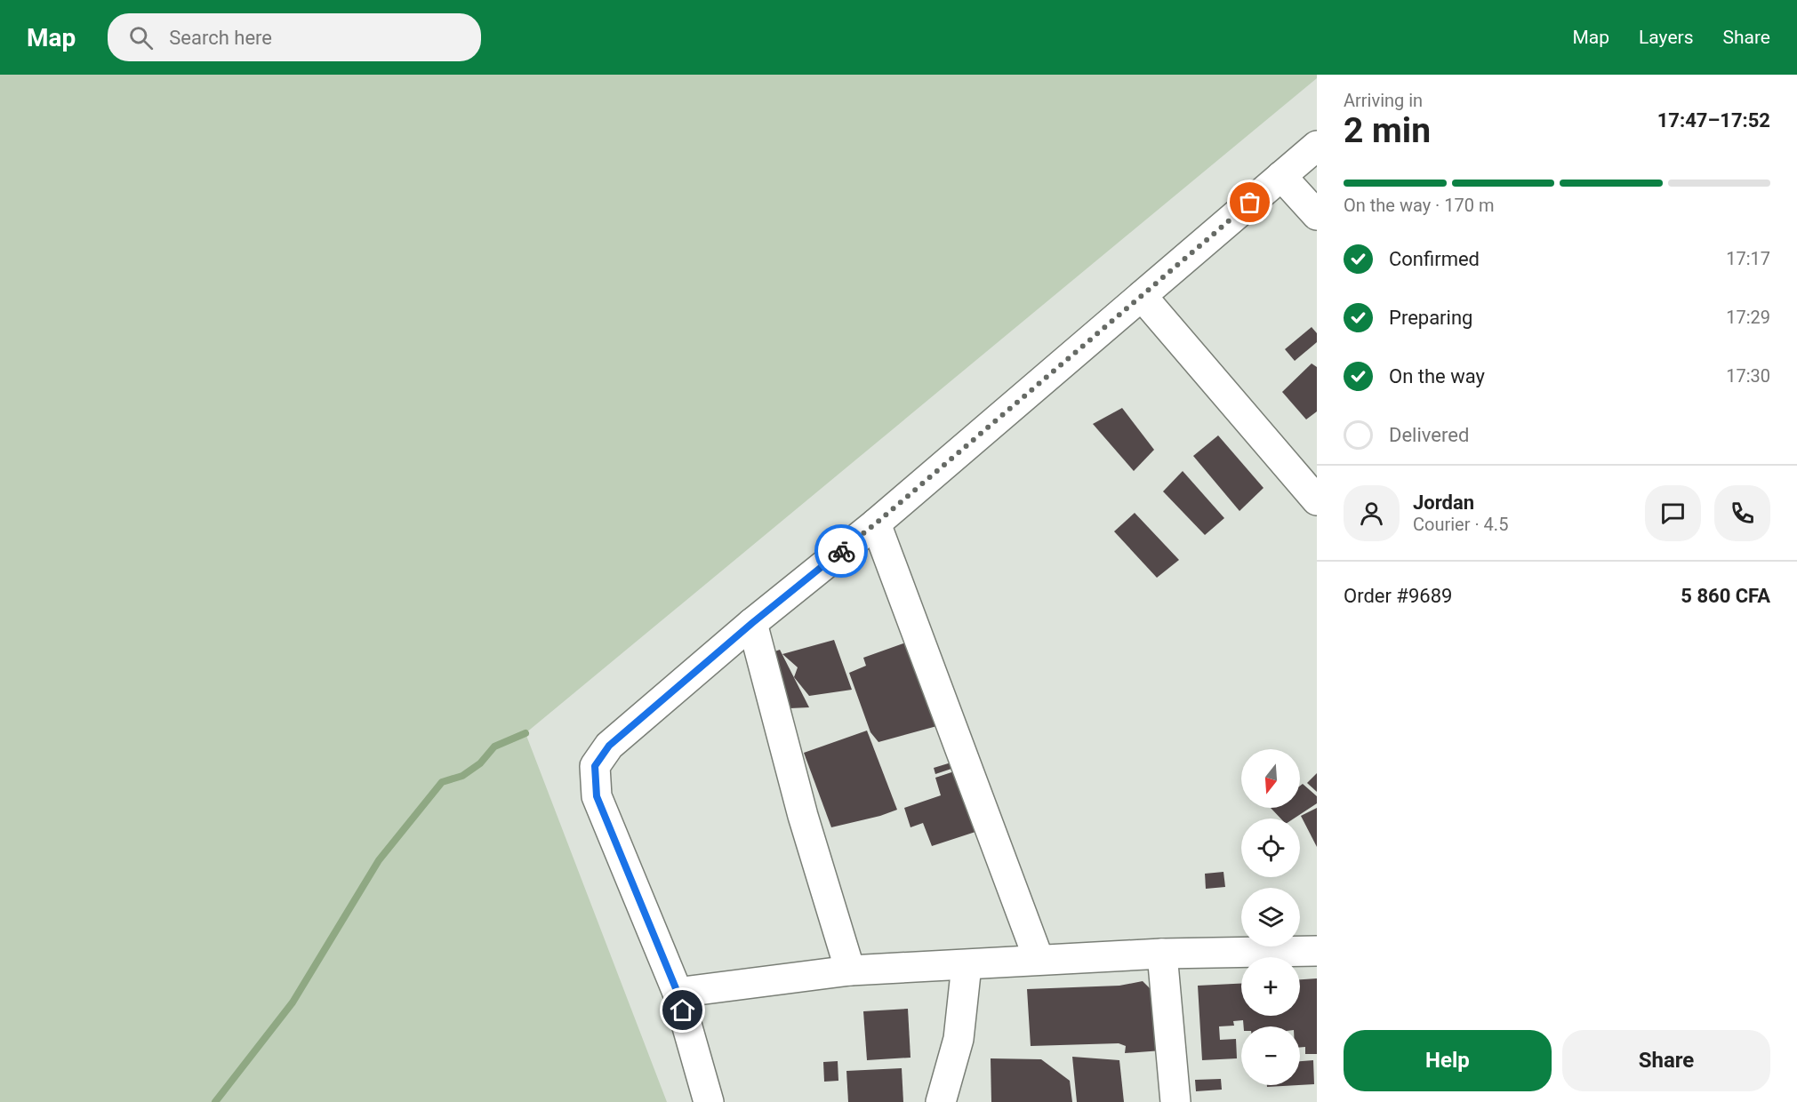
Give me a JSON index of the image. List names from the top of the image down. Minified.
{"north":"bottom","page":{"header":"Map","search":"Search here","nav":["Map","Layers","Share"],"heading":["2 min","Arriving in","17:47–17:52"],"panel":["Jordan","Courier · 4.5","Order #9689","5 860 CFA"],"bar":"On the way · 170 m","list":[["Confirmed","17:17"],["Preparing","17:29"],["On the way","17:30"],"Delivered"],"map_buttons":["+","−"],"buttons":["Help","Share"]}}
